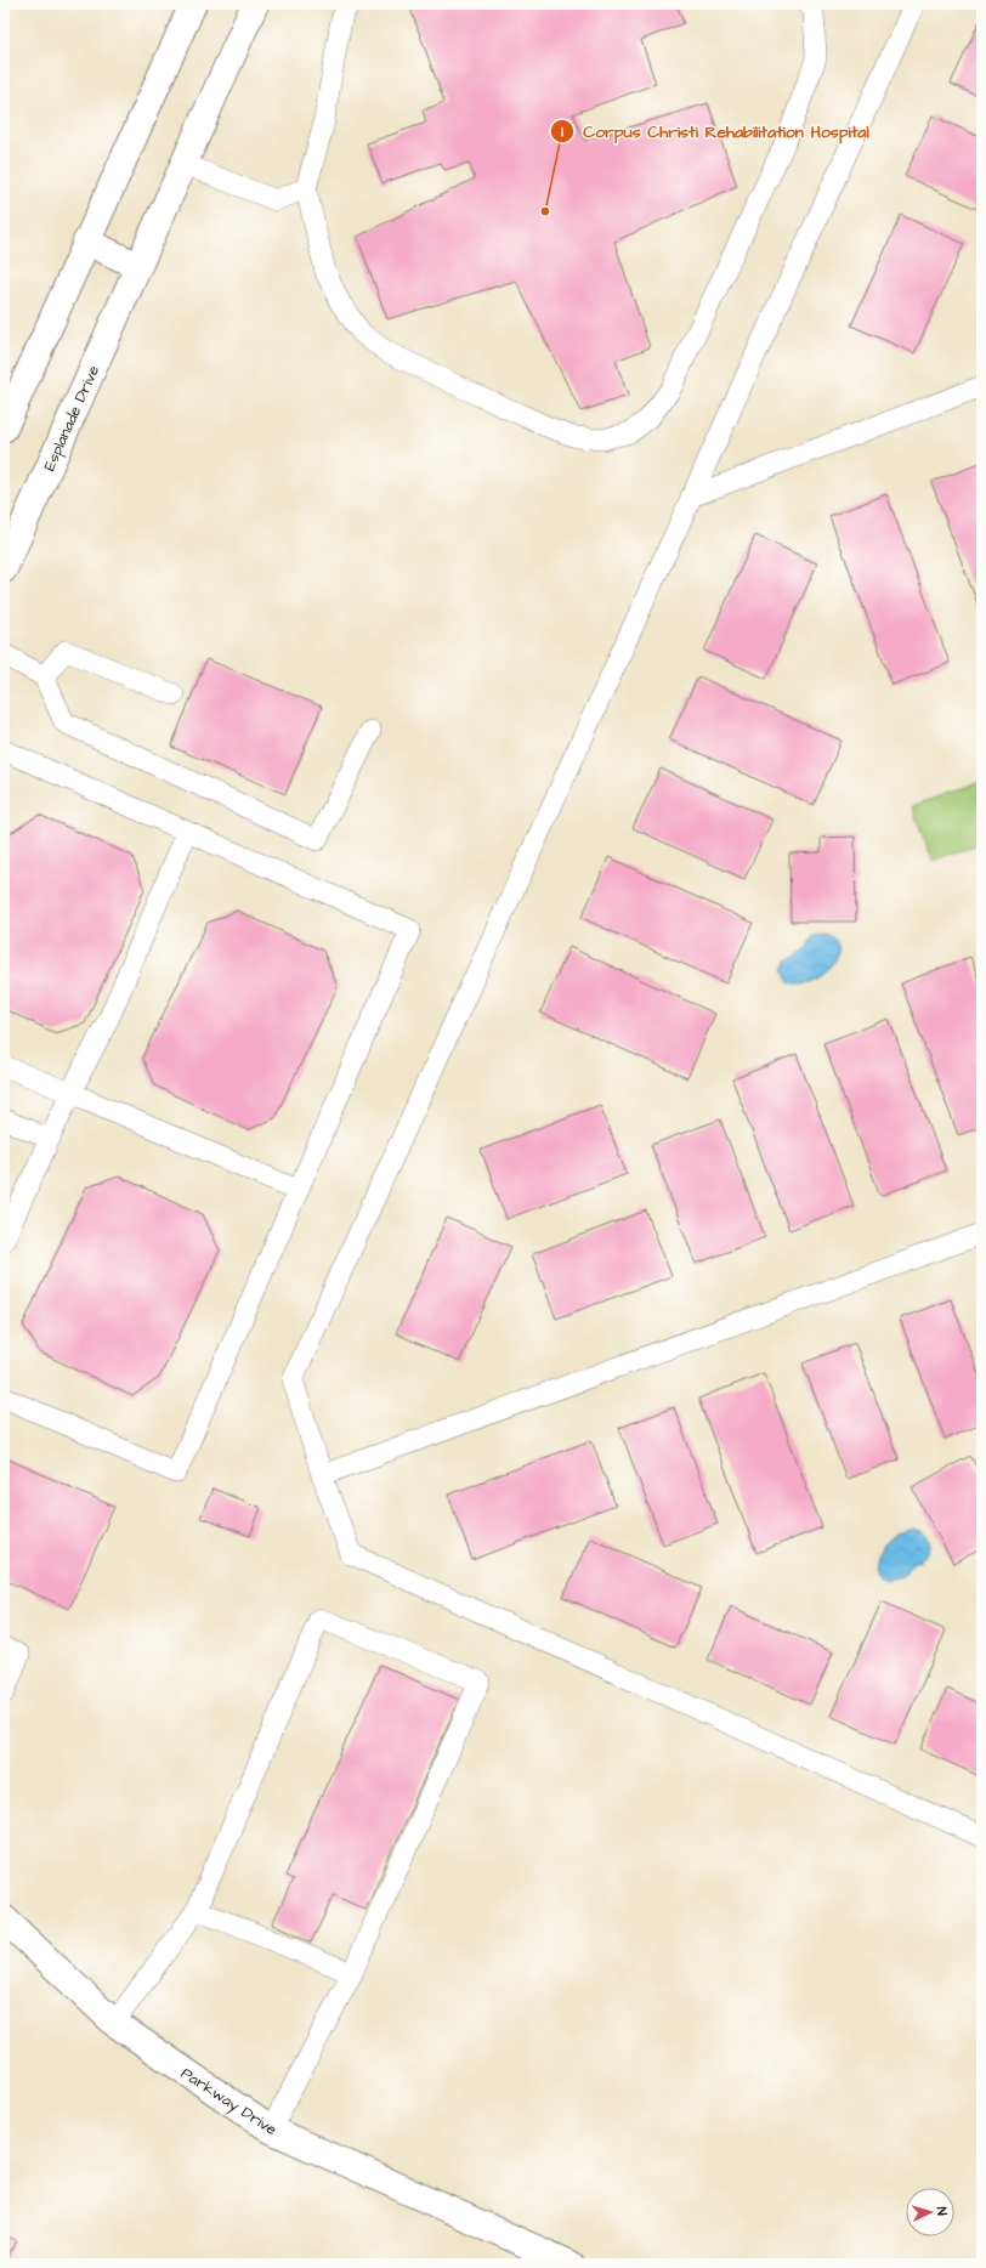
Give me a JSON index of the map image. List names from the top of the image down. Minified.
{"streets":{"street":["Esplanade Drive","Parkway Drive"]},"places":["Corpus Christi Rehabilitation Hospital"],"north":"right"}
